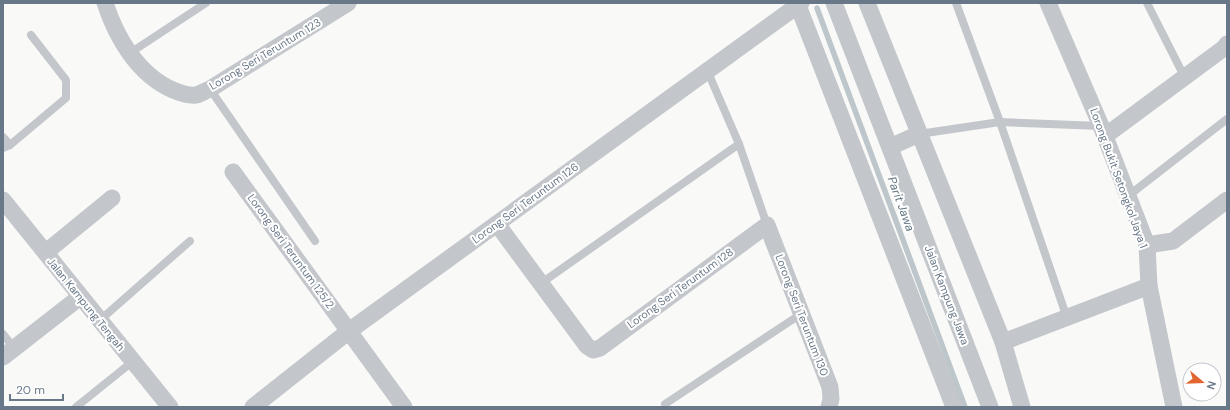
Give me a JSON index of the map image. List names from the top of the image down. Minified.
{"streets":{"street":["Lorong Seri Teruntum 123","Lorong Bukit Setongkol Jaya 1","Lorong Seri Teruntum 126","Lorong Seri Teruntum 125/2","Lorong Seri Teruntum 128","Jalan Kampung Jawa","Jalan Kampung Tengah","Lorong Seri Teruntum 130"]},"crossings":[["Lorong Seri Teruntum 126","Lorong Seri Teruntum 125/2"],["Lorong Seri Teruntum 128","Lorong Seri Teruntum 130"]],"water":["Parit Jawa"],"scale_bar":"20 m","north":"right"}
